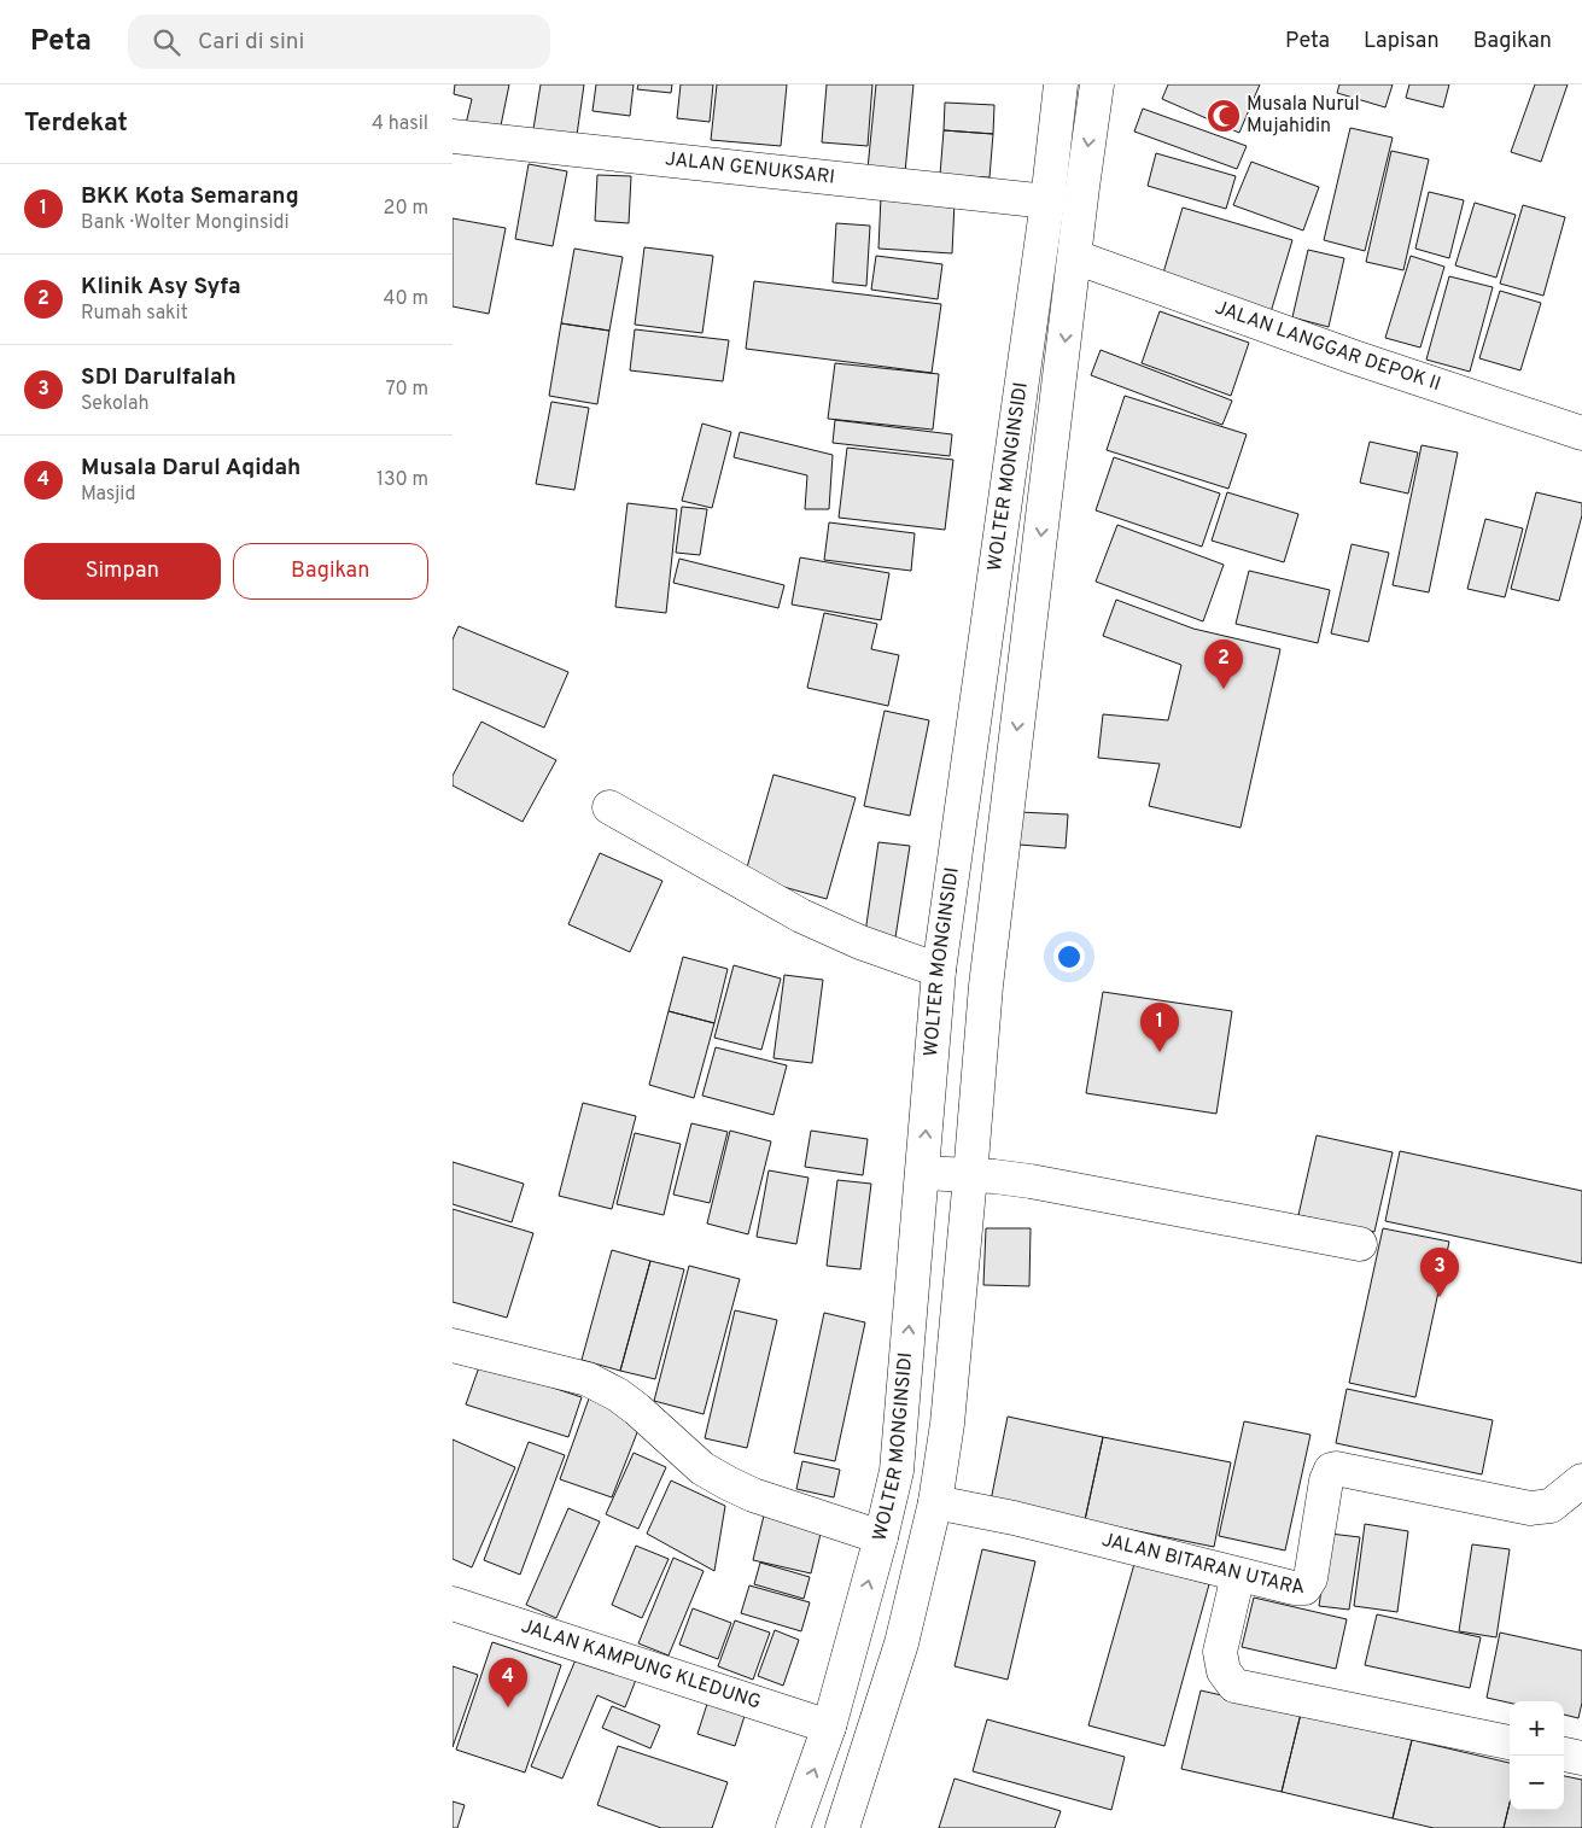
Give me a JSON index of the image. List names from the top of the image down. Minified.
{"streets":{"main road":["JALAN GENUKSARI","JALAN LANGGAR DEPOK II","WOLTER MONGINSIDI","JALAN BITARAN UTARA","JALAN KAMPUNG KLEDUNG"]},"crossings":[["JALAN GENUKSARI","WOLTER MONGINSIDI"],["JALAN LANGGAR DEPOK II","WOLTER MONGINSIDI"],["WOLTER MONGINSIDI","JALAN BITARAN UTARA"],["WOLTER MONGINSIDI","JALAN KAMPUNG KLEDUNG"]],"places":{"mosque":["Musala Nurul Mujahidin"]},"page":{"header":"Peta","search":"Cari di sini","nav":["Peta","Lapisan","Bagikan"],"heading":["Terdekat","4 hasil"],"list":[{"mark":"1","name":"BKK Kota Semarang","note":"Bank · Wolter Monginsidi","value":"20 m"},{"mark":"2","name":"Klinik Asy Syfa","note":"Rumah sakit","value":"40 m"},{"mark":"3","name":"SDI Darulfalah","note":"Sekolah","value":"70 m"},{"mark":"4","name":"Musala Darul Aqidah","note":"Masjid","value":"130 m"}],"buttons":["Simpan","Bagikan"],"pins":["2","1","3","4"],"map_buttons":["+","−"]}}
